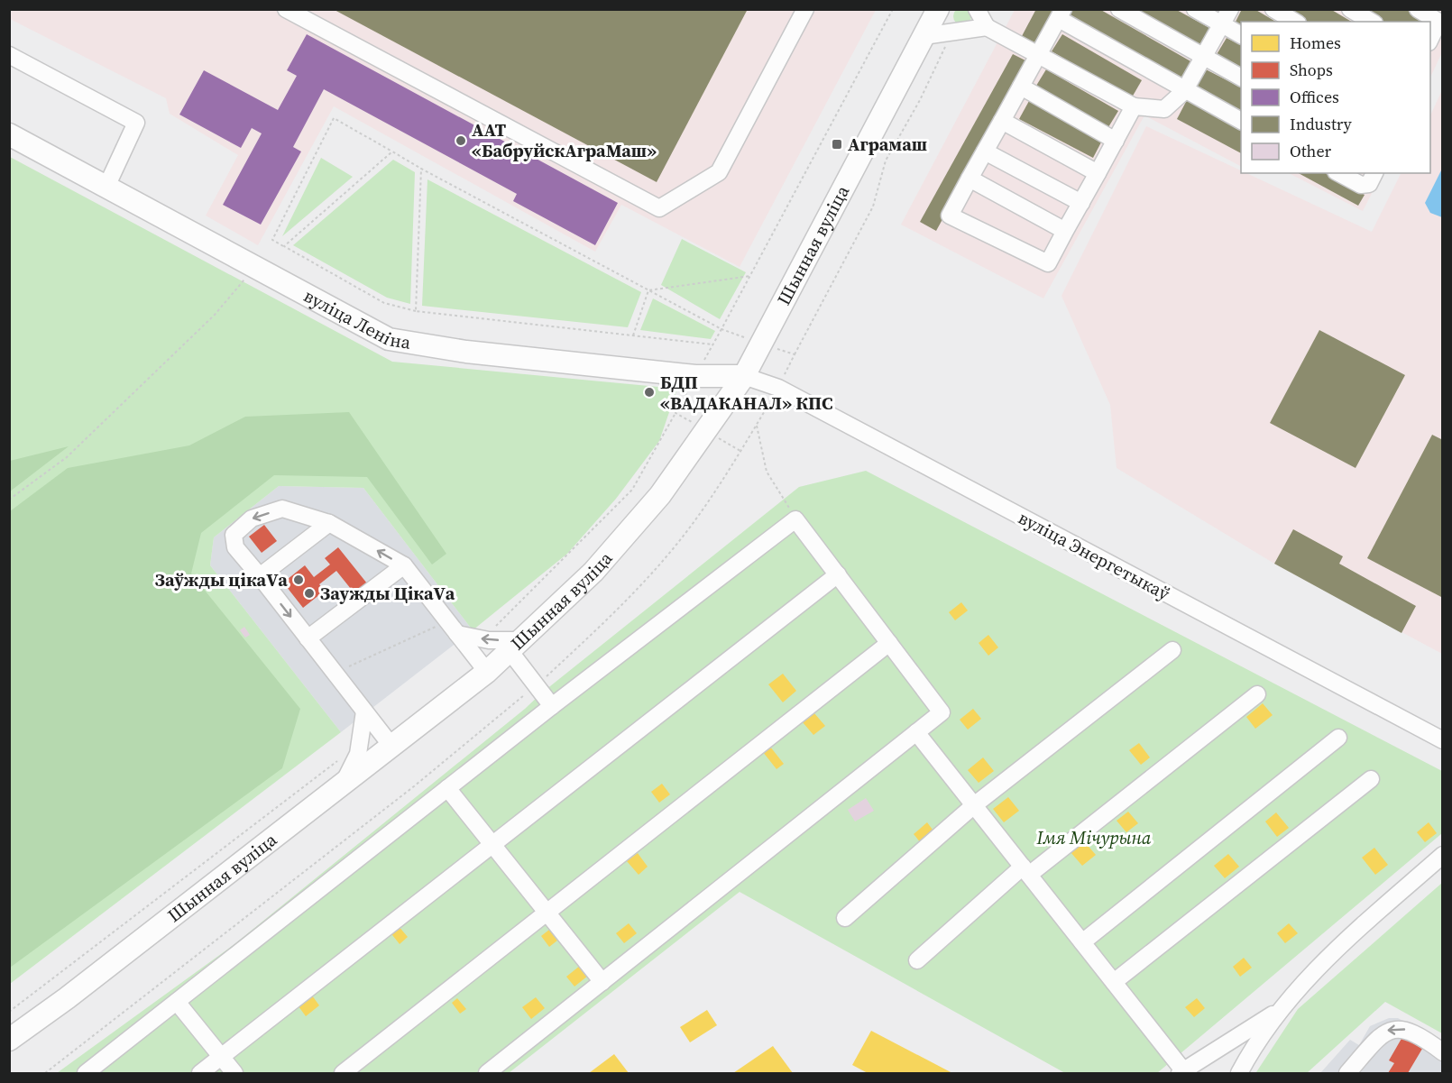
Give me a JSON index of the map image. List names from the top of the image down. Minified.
{"streets":{"main road":["Шынная вуліца","вуліца Леніна"],"street":["вуліца Энергетыкаў"]},"crossings":[["Шынная вуліца","вуліца Леніна"],["Шынная вуліца","вуліца Энергетыкаў"],["вуліца Леніна","вуліца Энергетыкаў"]],"parks":["Імя Мічурына"],"places":{"other":["ААТ «БабруйскАграМаш»","БДП «ВАДАКАНАЛ» КПС","Заўжды цікаVа","Заужды ЦікаVа"],"transit":["Аграмаш"]},"legend":["Homes","Shops","Offices","Industry","Other"]}
